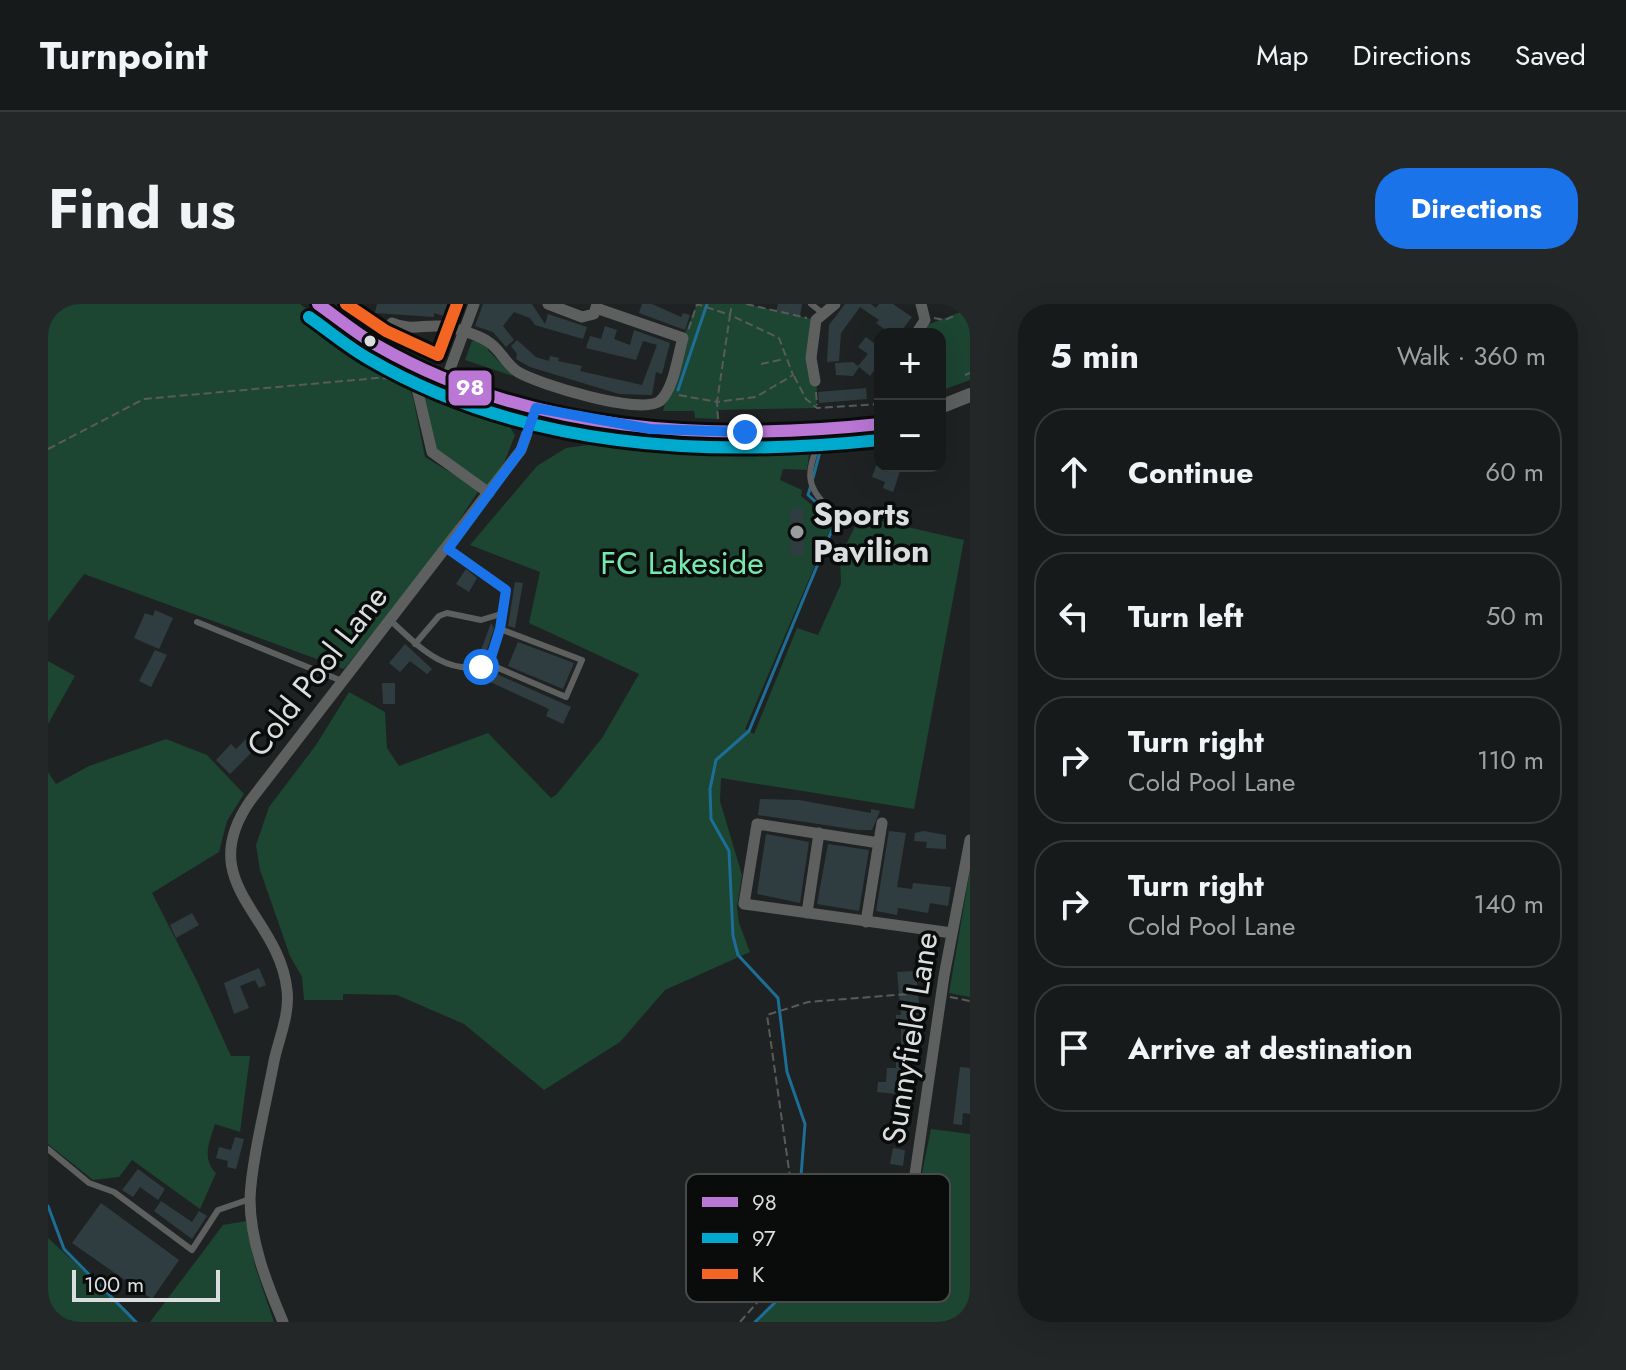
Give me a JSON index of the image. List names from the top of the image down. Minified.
{"streets":{"street":["Cold Pool Lane","Sunnyfield Lane"]},"parks":["FC Lakeside"],"places":["Sports Pavilion"],"lines":["transit line 98","transit line K","transit line 97"],"legend":["98","97","K"],"scale_bar":"100 m","page":{"header":"Turnpoint","nav":["Map","Directions","Saved"],"title":"Find us","buttons":"Directions","heading":["5 min","Walk · 360 m"],"map_buttons":["+","−"],"list":[["Continue","60 m"],["Turn left","50 m"],["Turn right","Cold Pool Lane","110 m"],["Turn right","Cold Pool Lane","140 m"],"Arrive at destination"],"scale":"100 m"}}
